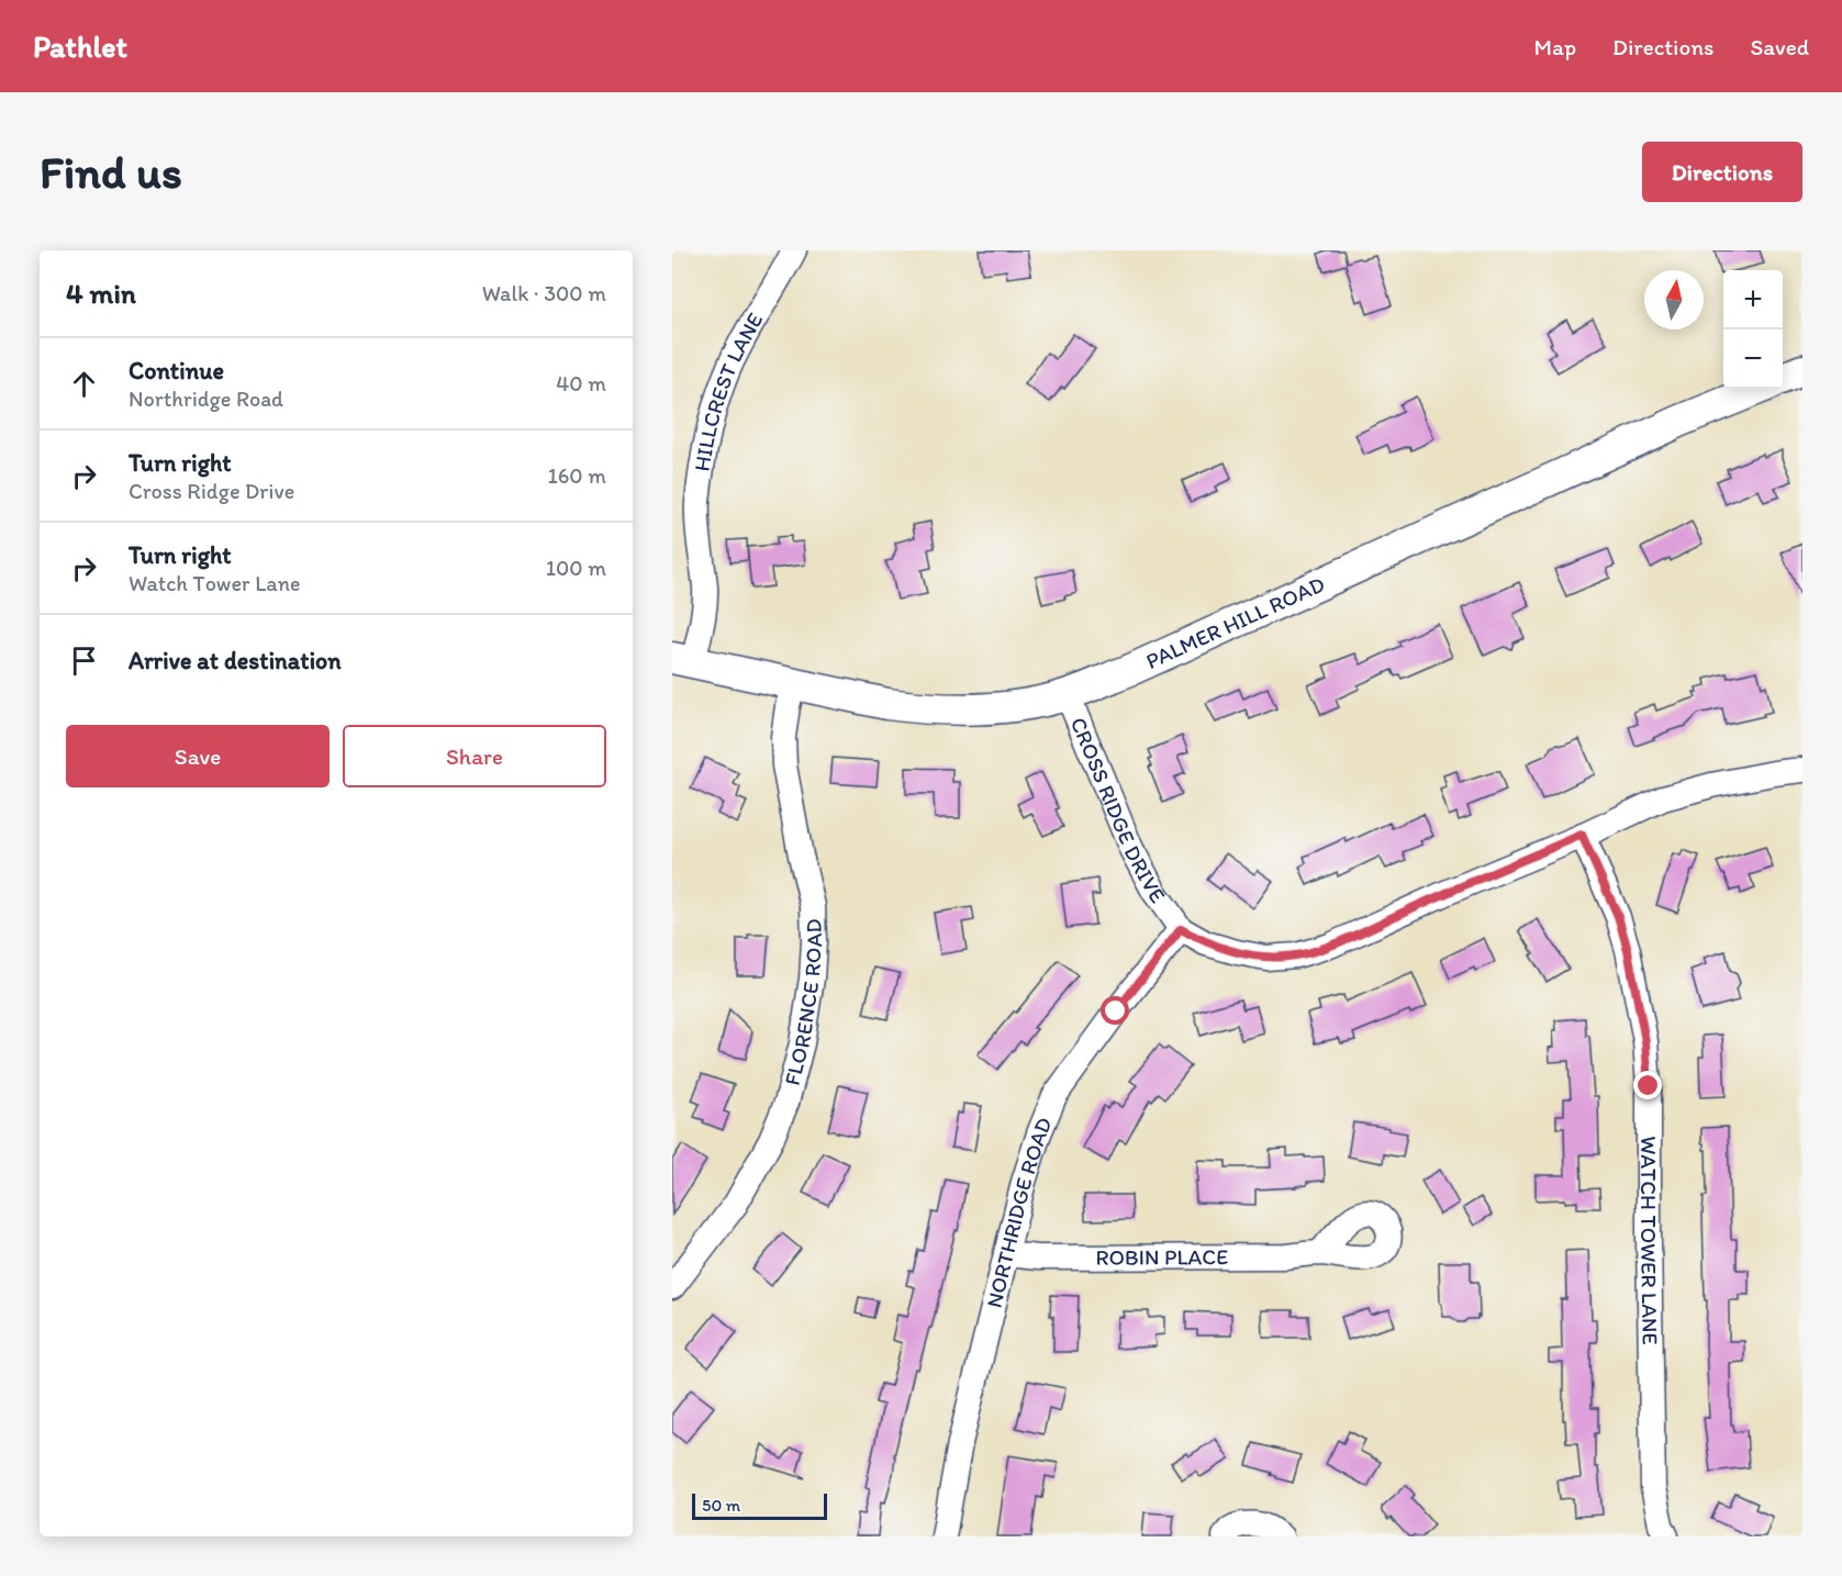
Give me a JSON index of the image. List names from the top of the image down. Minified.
{"streets":{"main road":["PALMER HILL ROAD"],"street":["HILLCREST LANE","CROSS RIDGE DRIVE","FLORENCE ROAD","NORTHRIDGE ROAD","WATCH TOWER LANE","ROBIN PLACE"]},"crossings":[["HILLCREST LANE","PALMER HILL ROAD"],["PALMER HILL ROAD","CROSS RIDGE DRIVE"],["PALMER HILL ROAD","FLORENCE ROAD"],["CROSS RIDGE DRIVE","NORTHRIDGE ROAD"],["CROSS RIDGE DRIVE","WATCH TOWER LANE"],["NORTHRIDGE ROAD","ROBIN PLACE"]],"scale_bar":"50 m","north":"top","page":{"header":"Pathlet","nav":["Map","Directions","Saved"],"buttons":["Directions",["Save","Share"]],"title":"Find us","heading":["4 min","Walk · 300 m"],"map_buttons":["+","−"],"list":[["Continue","Northridge Road","40 m"],["Turn right","Cross Ridge Drive","160 m"],["Turn right","Watch Tower Lane","100 m"],"Arrive at destination"],"scale":"50 m"}}
